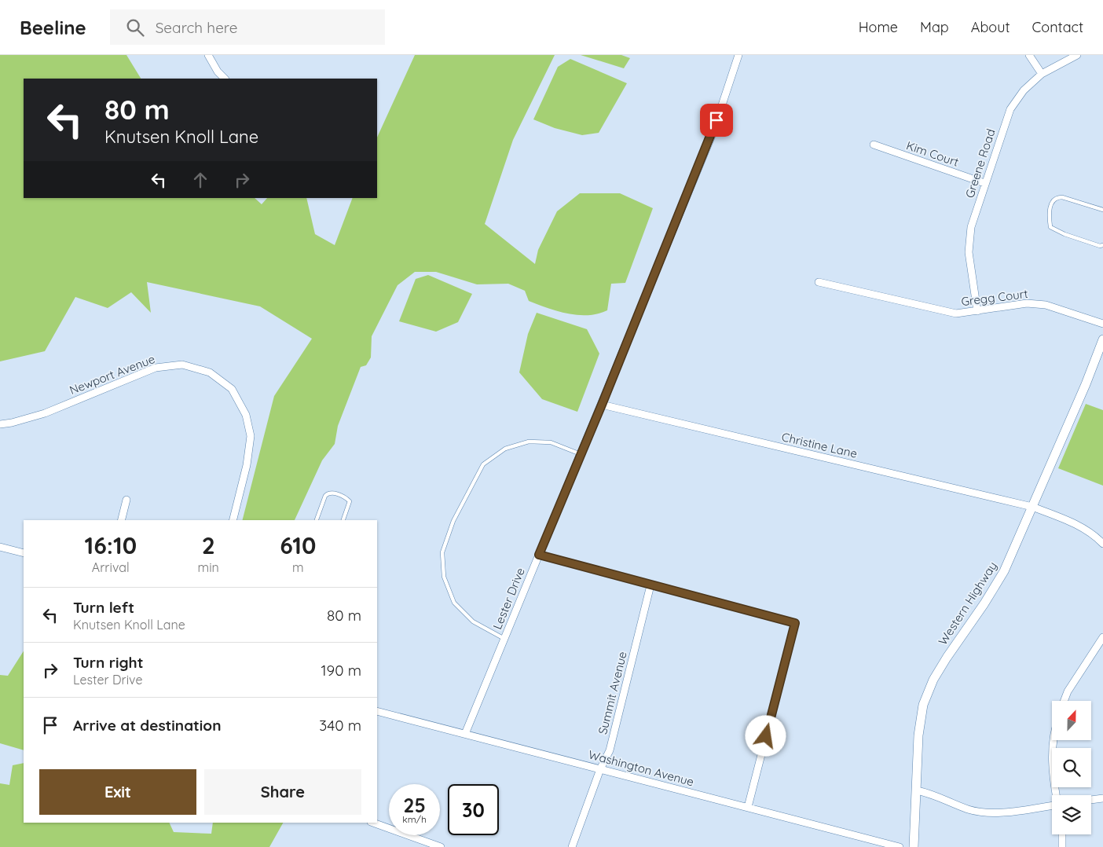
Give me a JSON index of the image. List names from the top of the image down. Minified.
{"streets":{"street":["Kim Court","Greene Road","Gregg Court","Newport Avenue","Christine Lane","Lester Drive","Western Highway","Summit Avenue","Washington Avenue"]},"crossings":[["Kim Court","Greene Road"],["Greene Road","Gregg Court"],["Christine Lane","Lester Drive"],["Christine Lane","Western Highway"],["Lester Drive","Washington Avenue"],["Summit Avenue","Washington Avenue"]],"north":"top","page":{"header":"Beeline","search":"Search here","nav":["Home","Map","About","Contact"],"turn":["80 m","Knutsen Knoll Lane"],"eta":["16:10","Arrival","2","min","610","m"],"list":[{"name":"Turn left","note":"Knutsen Knoll Lane","value":"80 m"},{"name":"Turn right","note":"Lester Drive","value":"190 m"},{"name":"Arrive at destination","value":"340 m"}],"buttons":["Exit","Share"],"speed":"25 km/h","limit":"30"}}
